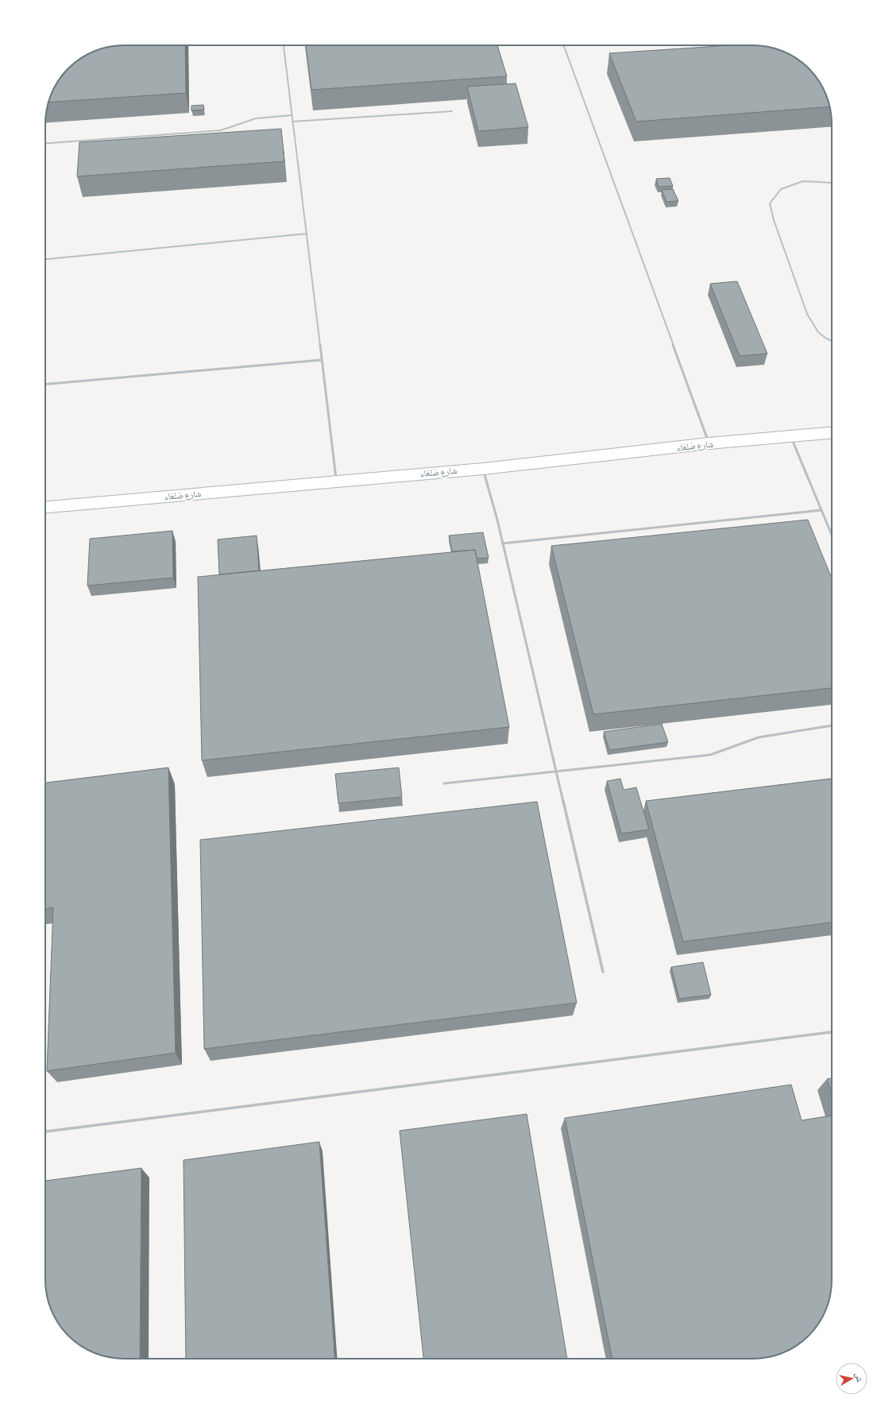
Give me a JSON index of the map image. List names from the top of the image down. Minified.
{"streets":{"street":["شارع صَنْعَاء"]},"north":"right"}
